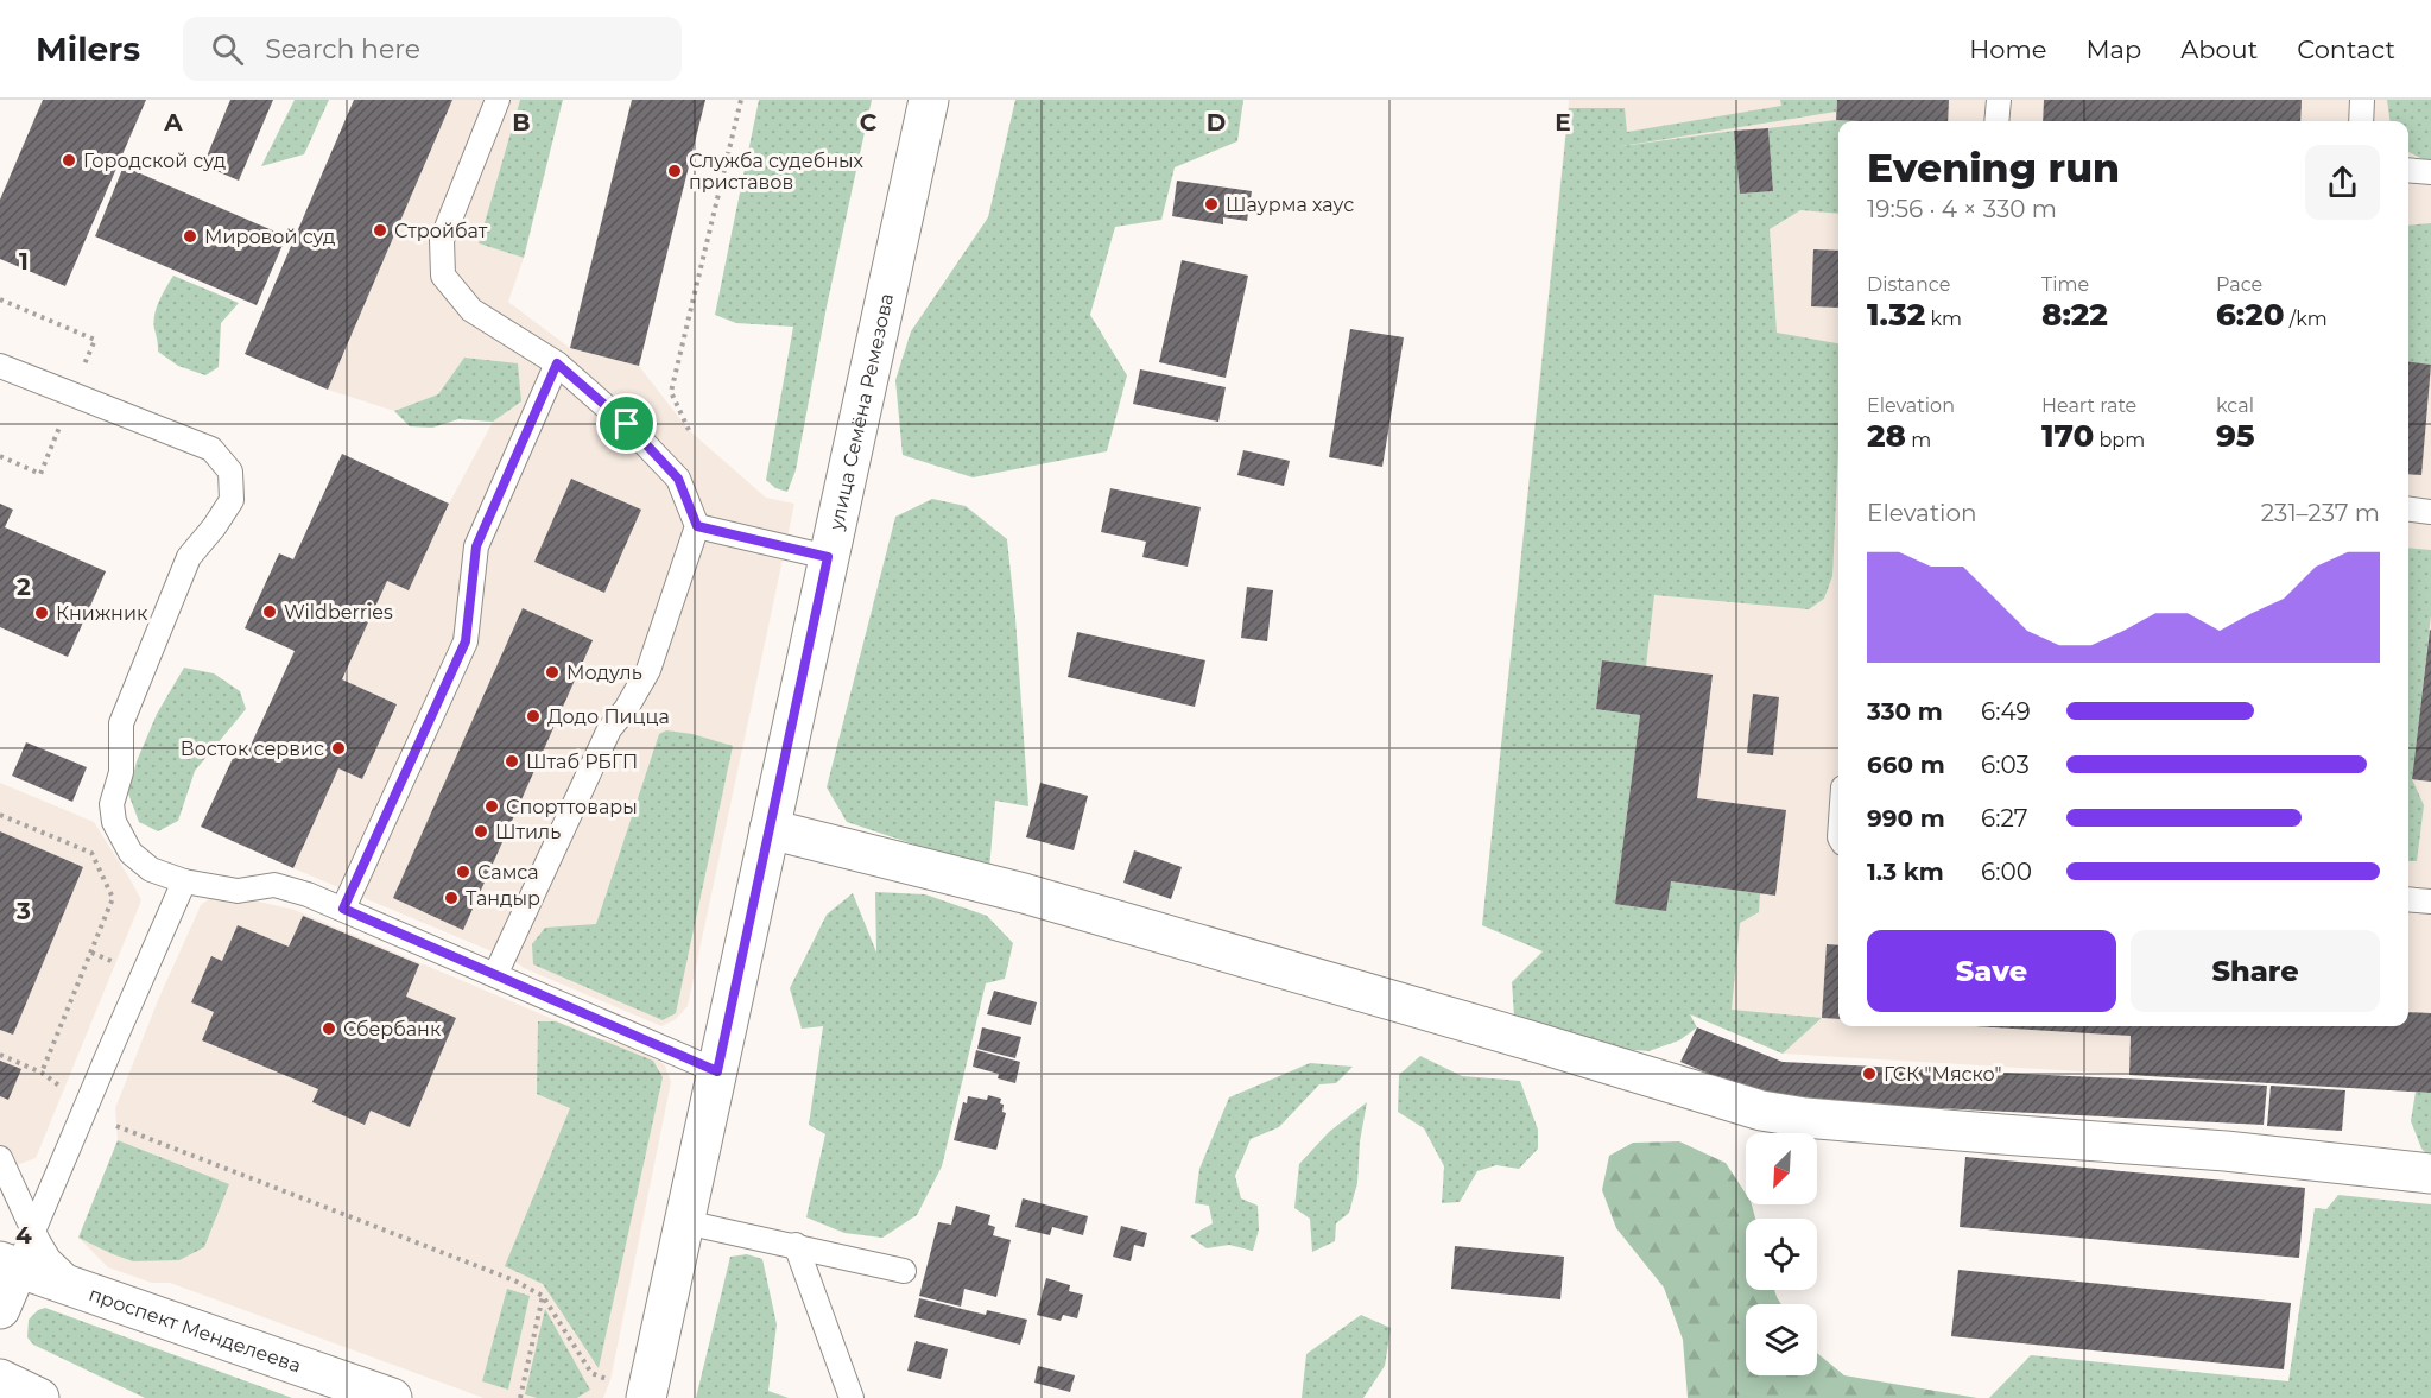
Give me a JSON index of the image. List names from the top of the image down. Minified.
{"streets":{"main road":["улица Семёна Ремезова","проспект Менделеева"]},"places":["Городской суд","Служба судебных приставов","Шаурма хаус","Стройбат","Мировой суд","Wildberries","Книжник","Модуль","Додо Пицца","Восток сервис","Штаб РБГП","Спорттовары","Штиль","Самса","Тандыр","Сбербанк","ГСК \"Мяско\""],"north":"bottom left","page":{"header":"Milers","search":"Search here","nav":["Home","Map","About","Contact"],"heading":["Evening run","19:56 · 4 × 330 m"],"stats":[["Distance","1.32 km"],["Time","8:22"],["Pace","6:20 /km"],["Elevation","28 m"],["Heart rate","170 bpm"],["kcal","95"]],"chart":["Elevation","231–237 m"],"list":[{"name":"330 m","note":"6:49"},{"name":"660 m","note":"6:03"},{"name":"990 m","note":"6:27"},{"name":"1.3 km","note":"6:00"}],"buttons":["Save","Share"]},"grid":{"columns":["A","B","C","D","E"],"rows":["1","2","3","4"]}}
